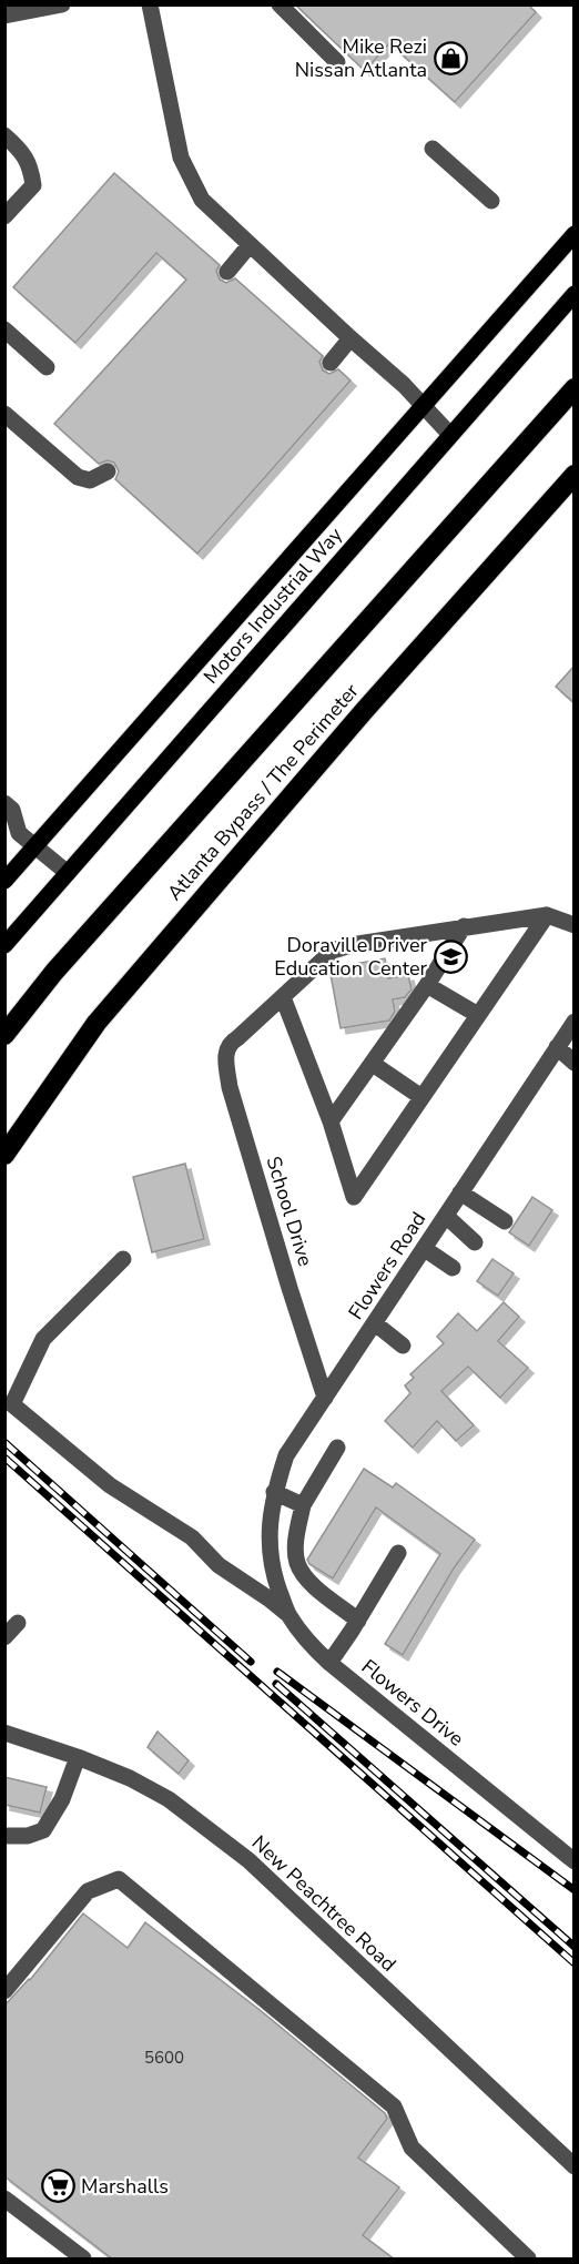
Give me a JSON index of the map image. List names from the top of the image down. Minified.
{"streets":{"highway":["Atlanta Bypass / The Perimeter"],"main road":["Motors Industrial Way"],"street":["School Drive","Flowers Road","Flowers Drive","New Peachtree Road"]},"crossings":[["School Drive","Flowers Road"],["Flowers Road","Flowers Drive"]],"places":{"shop":["Mike Rezi Nissan Atlanta"],"school or university":["Doraville Driver Education Center"],"supermarket":["Marshalls"]},"house_numbers":["5600"]}
